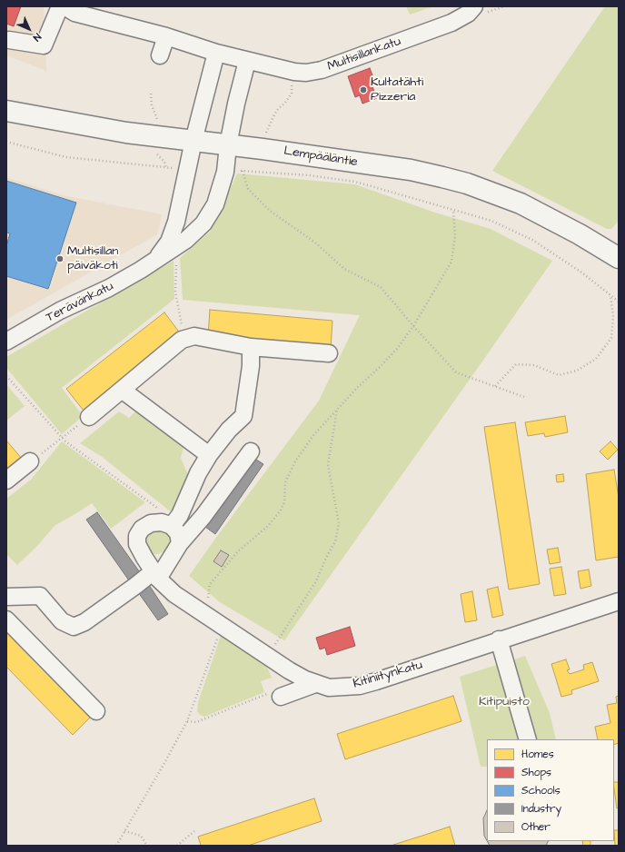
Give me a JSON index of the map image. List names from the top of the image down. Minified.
{"streets":{"main road":["Lempääläntie"],"street":["Multisillankatu","Terävänkatu","Kitiniitynkatu"]},"crossings":[["Lempääläntie","Terävänkatu"]],"parks":["Kitipuisto"],"places":["Kultatähti Pizzeria","Multisillan päiväkoti"],"legend":["Homes","Shops","Schools","Industry","Other"],"north":"bottom right"}
